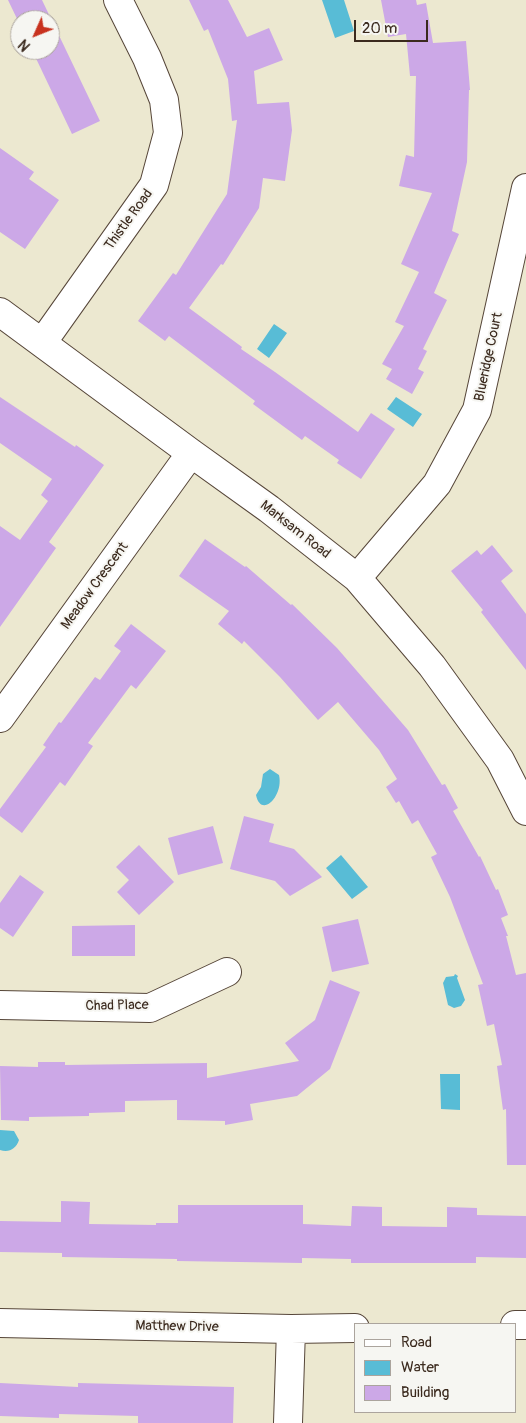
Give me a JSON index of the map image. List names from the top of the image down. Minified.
{"streets":{"street":["Thistle Road","Blueridge Court","Marksam Road","Meadow Crescent","Chad Place","Matthew Drive"]},"crossings":[["Thistle Road","Marksam Road"],["Blueridge Court","Marksam Road"],["Marksam Road","Meadow Crescent"]],"legend":["Road","Water","Building"],"scale_bar":"20 m","north":"bottom left"}
